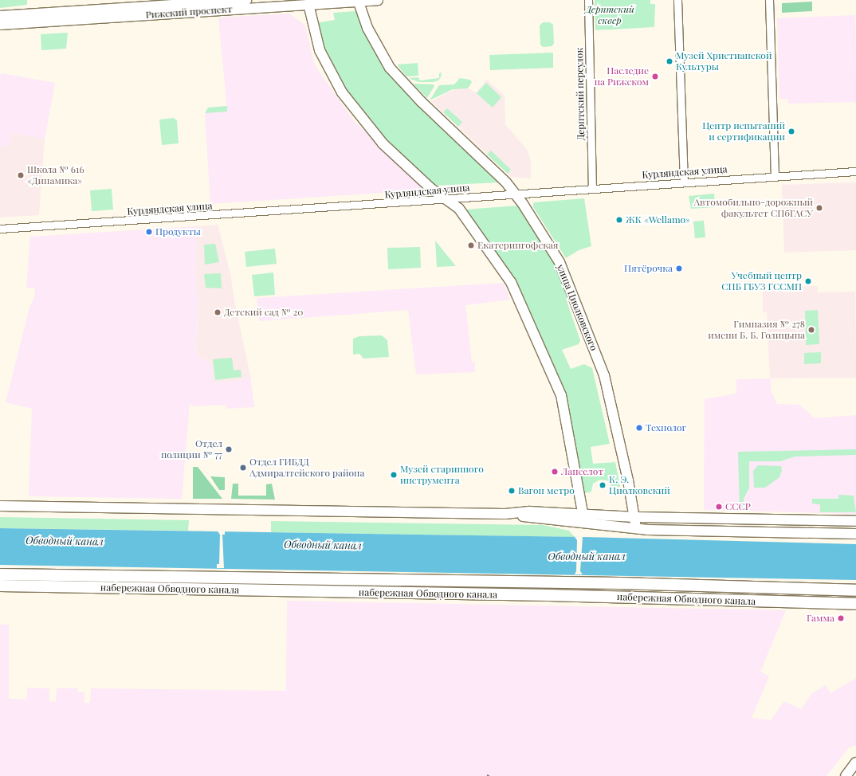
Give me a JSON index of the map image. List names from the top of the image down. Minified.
{"streets":{"main road":["набережная Обводного канала"],"street":["Рижский проспект","Дерптский переулок","Курляндская улица","улица Циолковского"]},"crossings":[["Рижский проспект","улица Циолковского"],["Дерптский переулок","Курляндская улица"],["Курляндская улица","улица Циолковского"]],"water":["Обводный канал"],"parks":["Дерптский сквер"],"places":["Музей Христианской Культуры","Наследие на Рижском","Центр испытаний и сертификации","Школа № 616 «Динамика»","Автомобильно-дорожный факультет СПбГАСУ","ЖК «Wellamo»","Продукты","Екатерингофская","Пятёрочка","Учебный центр СПБ ГБУЗ ГССМП","Детский сад № 20","Гимназия № 278 имени Б. Б. Голицына","Технолог","Отдел полиции № 77","Отдел ГИБДД Адмиралтейского района","Ланселот","Музей старинного инструмента","К. Э. Циолковский","Вагон метро","СССР","Гамма"]}
